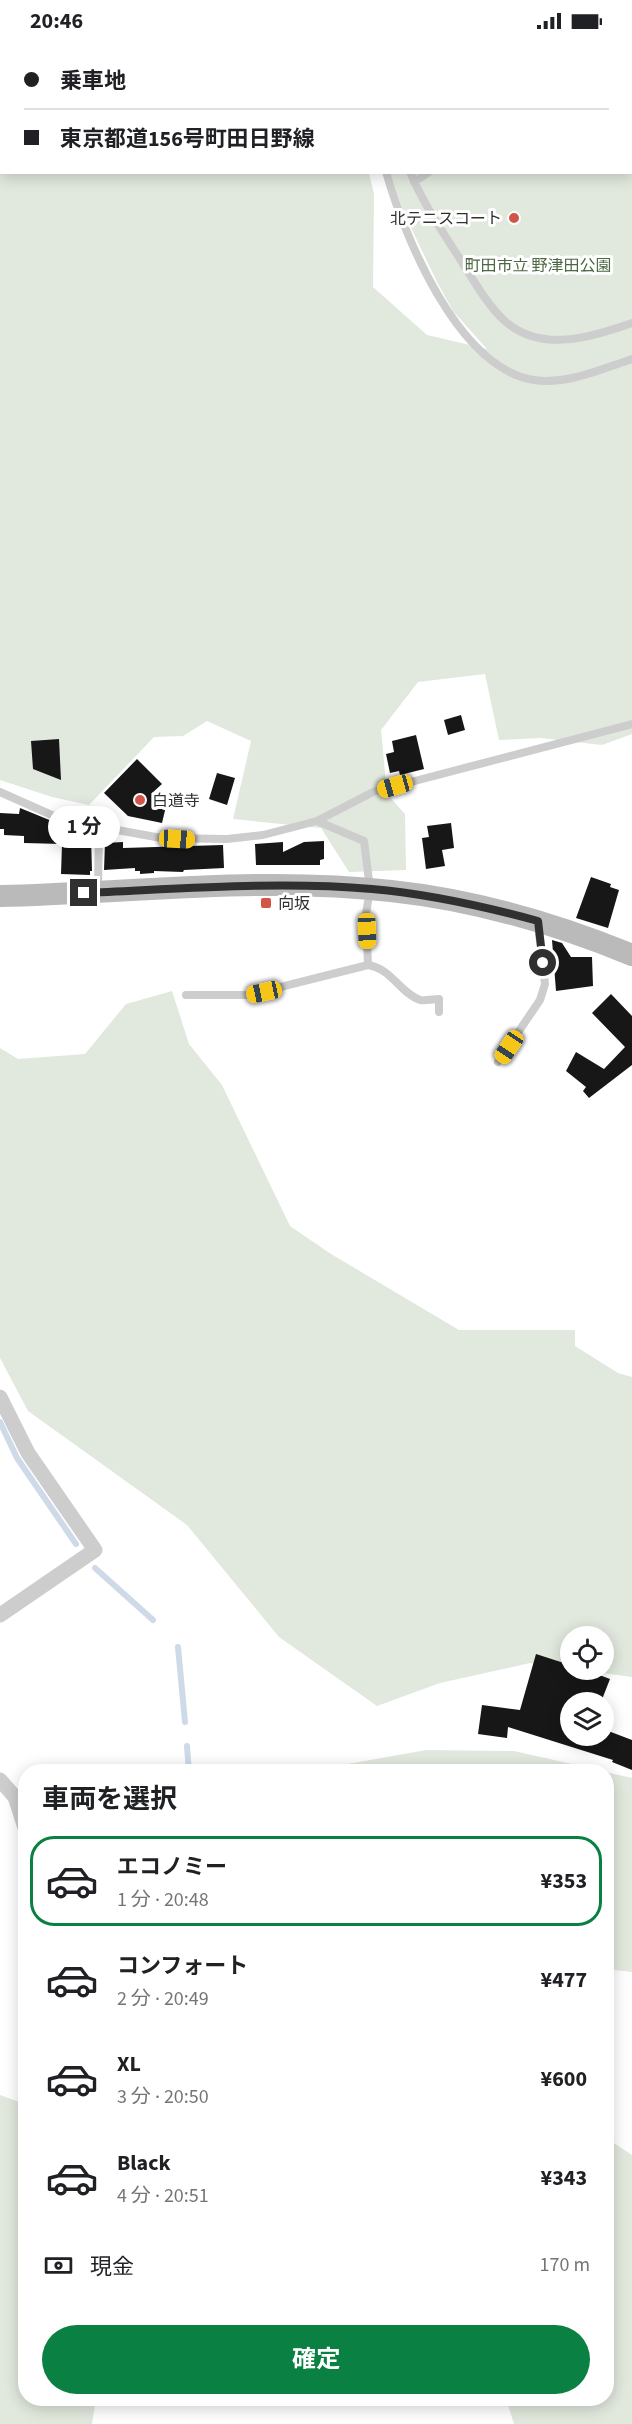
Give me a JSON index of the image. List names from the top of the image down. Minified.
{"parks":["町田市立 野津田公園"],"places":{"other":["北テニスコート","白道寺"],"transit":["向坂"]},"page":{"status":"20:46","banner":["乗車地","東京都道156号町田日野線"],"bubble":"1 分","heading":"車両を選択","list":[{"name":"エコノミー","note":"1 分 · 20:48","value":"¥353"},{"name":"コンフォート","note":"2 分 · 20:49","value":"¥477"},{"name":"XL","note":"3 分 · 20:50","value":"¥600"},{"name":"Black","note":"4 分 · 20:51","value":"¥343"}],"pay":["現金","170 m"],"buttons":"確定"}}
